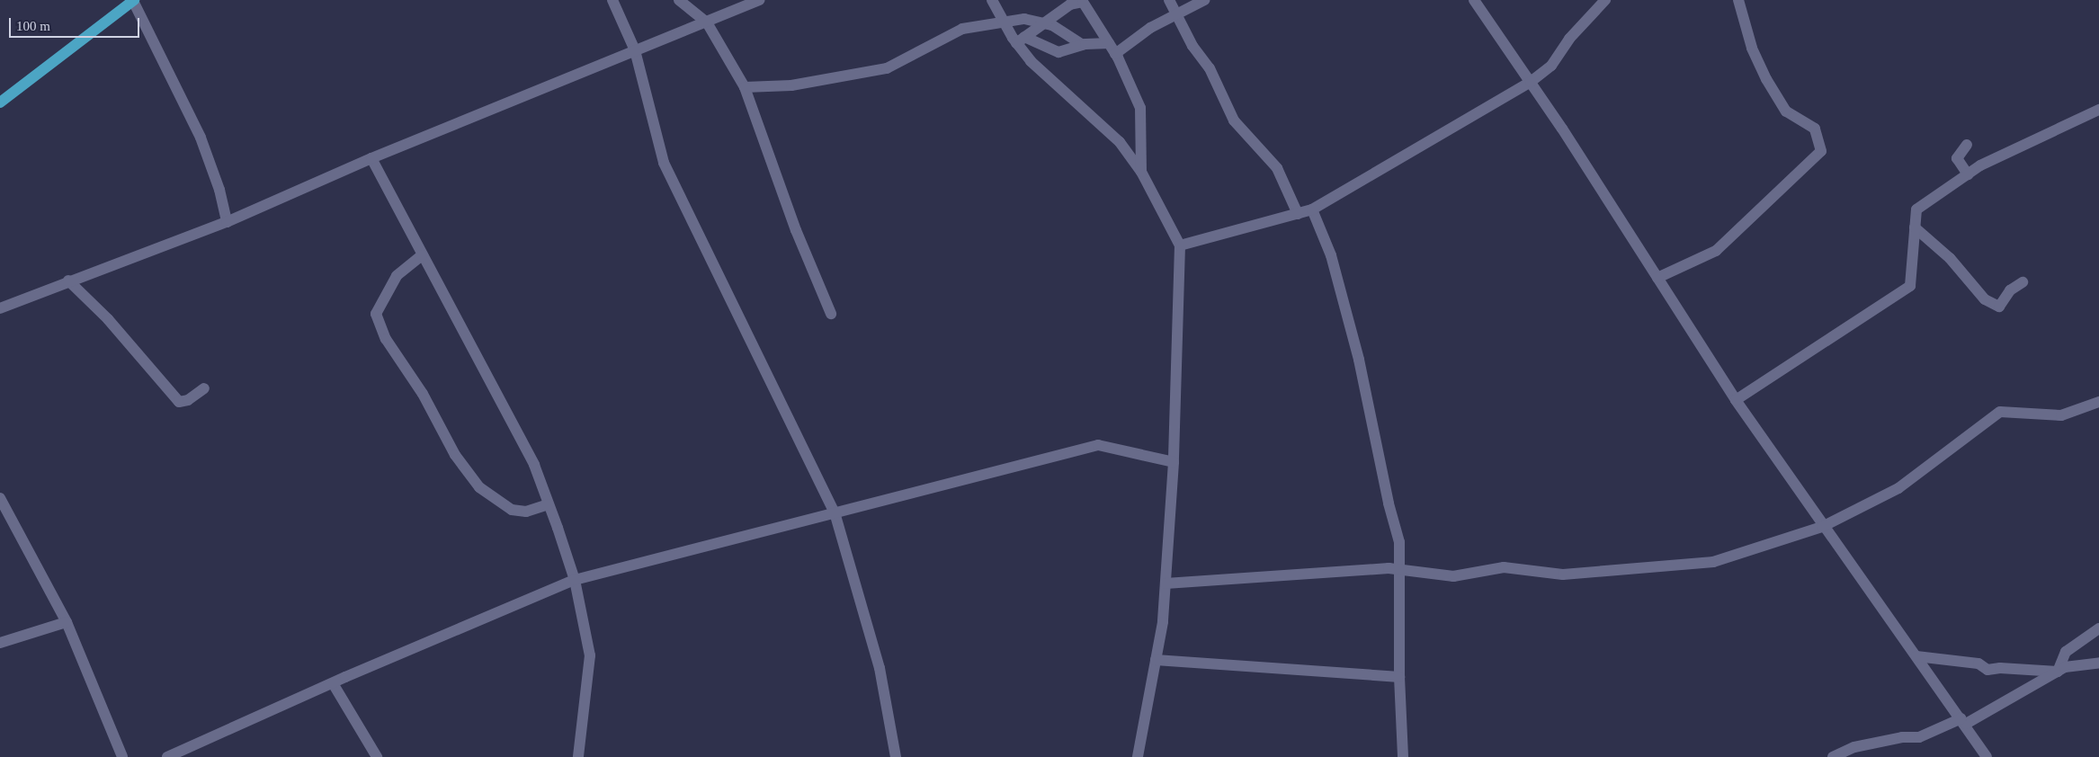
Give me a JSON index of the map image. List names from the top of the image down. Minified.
{"scale_bar":"100 m"}
